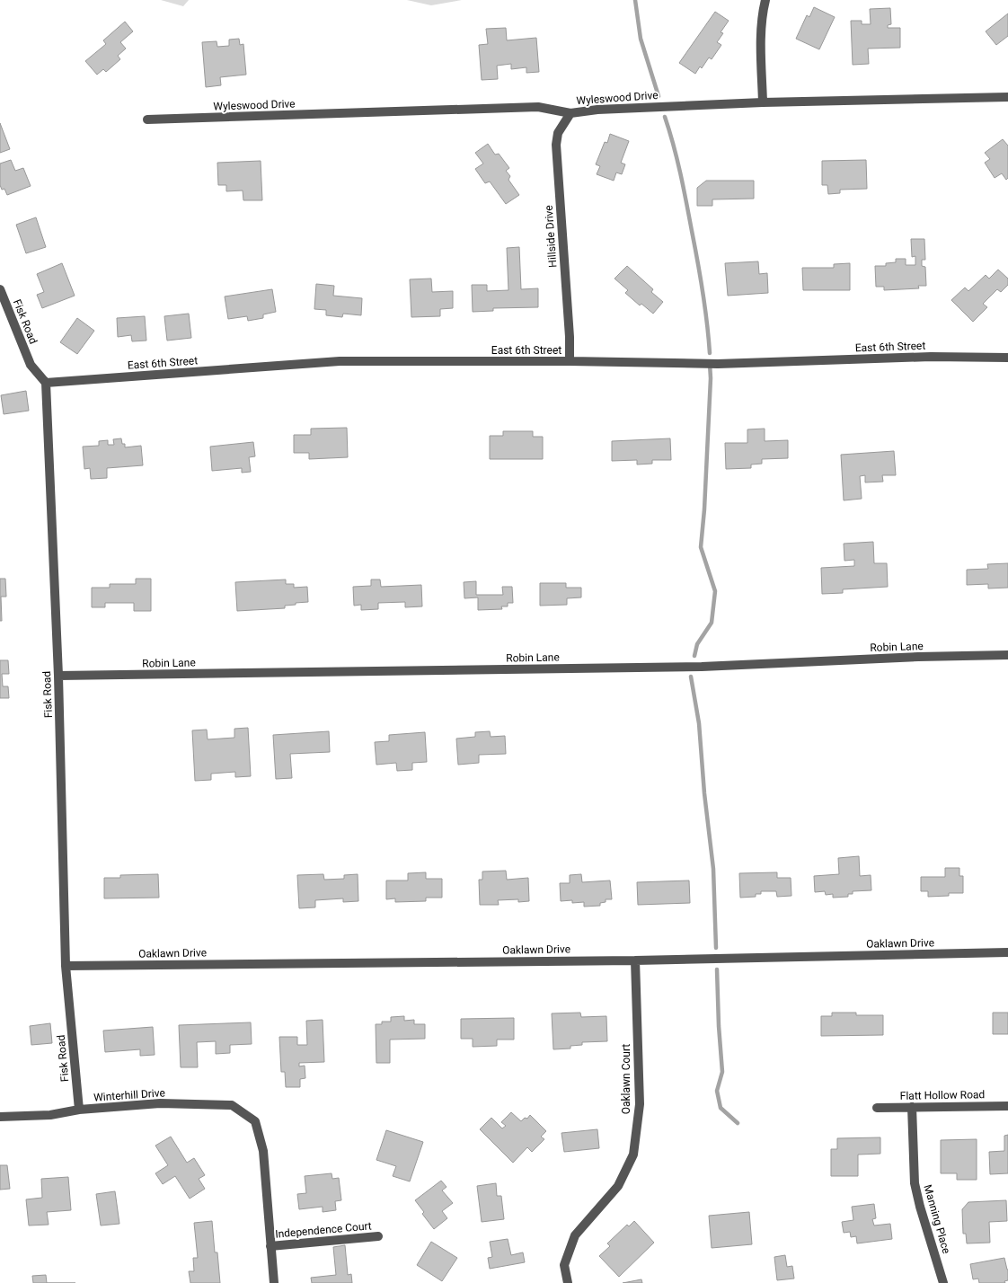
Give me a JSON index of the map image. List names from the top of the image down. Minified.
{"streets":{"street":["Wyleswood Drive","Hillside Drive","Fisk Road","East 6th Street","Robin Lane","Oaklawn Drive","Oaklawn Court","Winterhill Drive","Flatt Hollow Road","Manning Place","Independence Court"]},"crossings":[["Wyleswood Drive","Hillside Drive"],["Hillside Drive","East 6th Street"],["Fisk Road","East 6th Street"],["Fisk Road","Robin Lane"],["Fisk Road","Oaklawn Drive"],["Fisk Road","Winterhill Drive"],["Oaklawn Drive","Oaklawn Court"],["Winterhill Drive","Independence Court"],["Flatt Hollow Road","Manning Place"]]}
